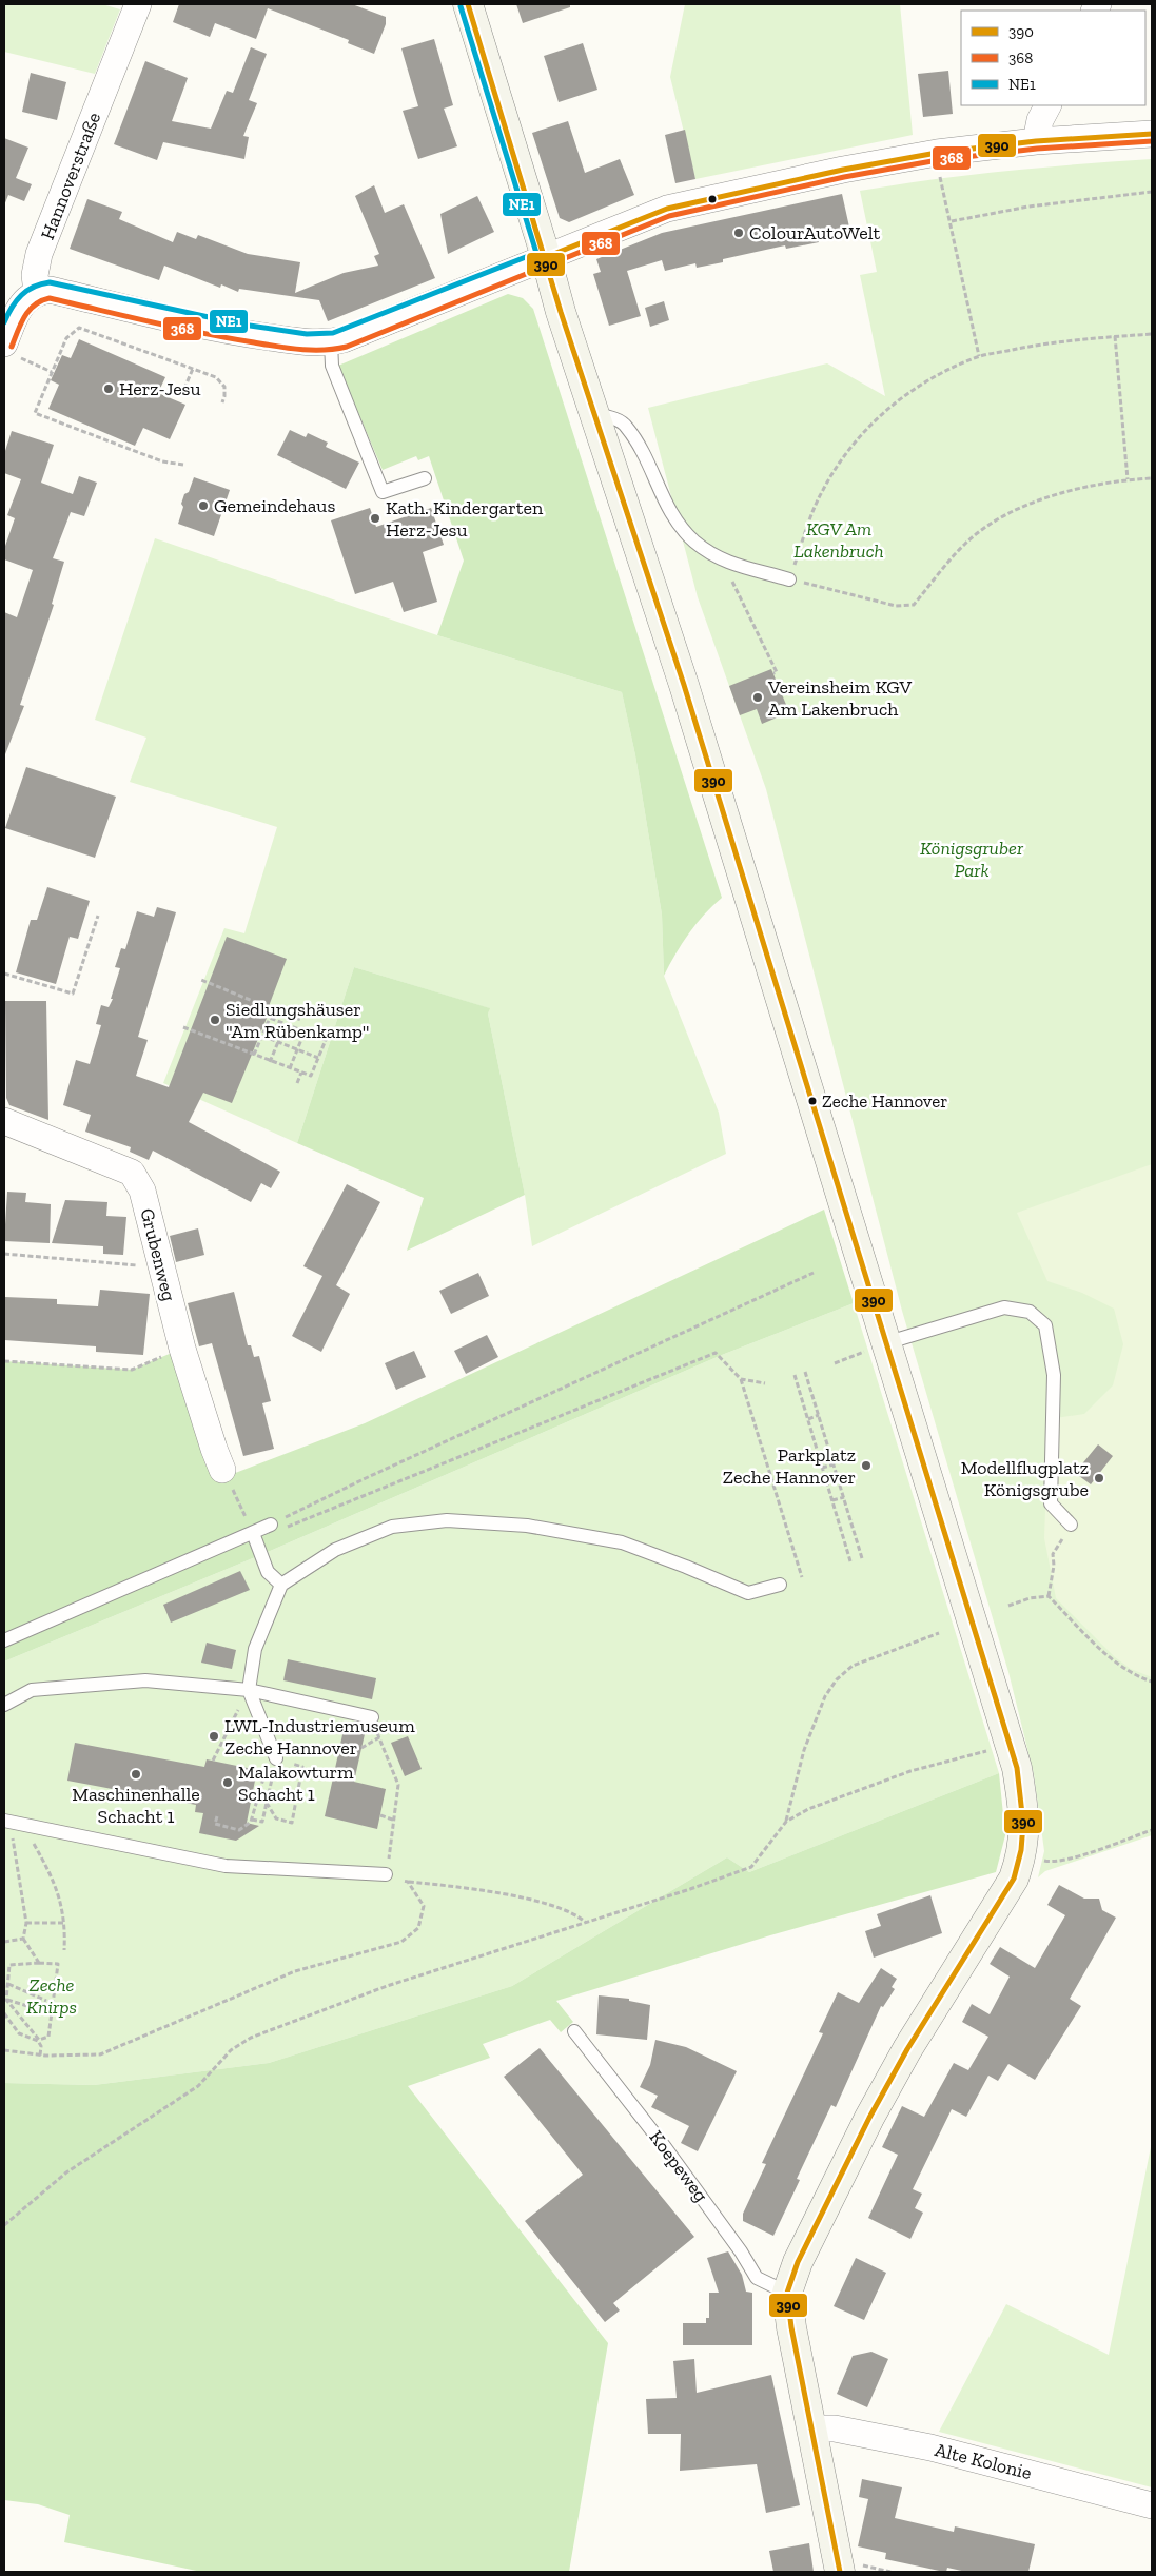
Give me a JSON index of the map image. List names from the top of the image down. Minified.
{"streets":{"street":["Hannoverstraße","Grubenweg","Alte Kolonie"],"lane":["Koepeweg"]},"parks":["KGV Am Lakenbruch","Königsgruber Park","Zeche Knirps"],"places":["ColourAutoWelt","Herz-Jesu","Gemeindehaus","Kath. Kindergarten Herz-Jesu","Vereinsheim KGV Am Lakenbruch","Siedlungshäuser \"Am Rübenkamp\"","Zeche Hannover","Parkplatz Zeche Hannover","Modellflugplatz Königsgrube","LWL-Industriemuseum Zeche Hannover","Maschinenhalle Schacht 1","Malakowturm Schacht 1"],"lines":["transit line 390","transit line NE1","transit line 368"],"legend":["390","368","NE1"]}
